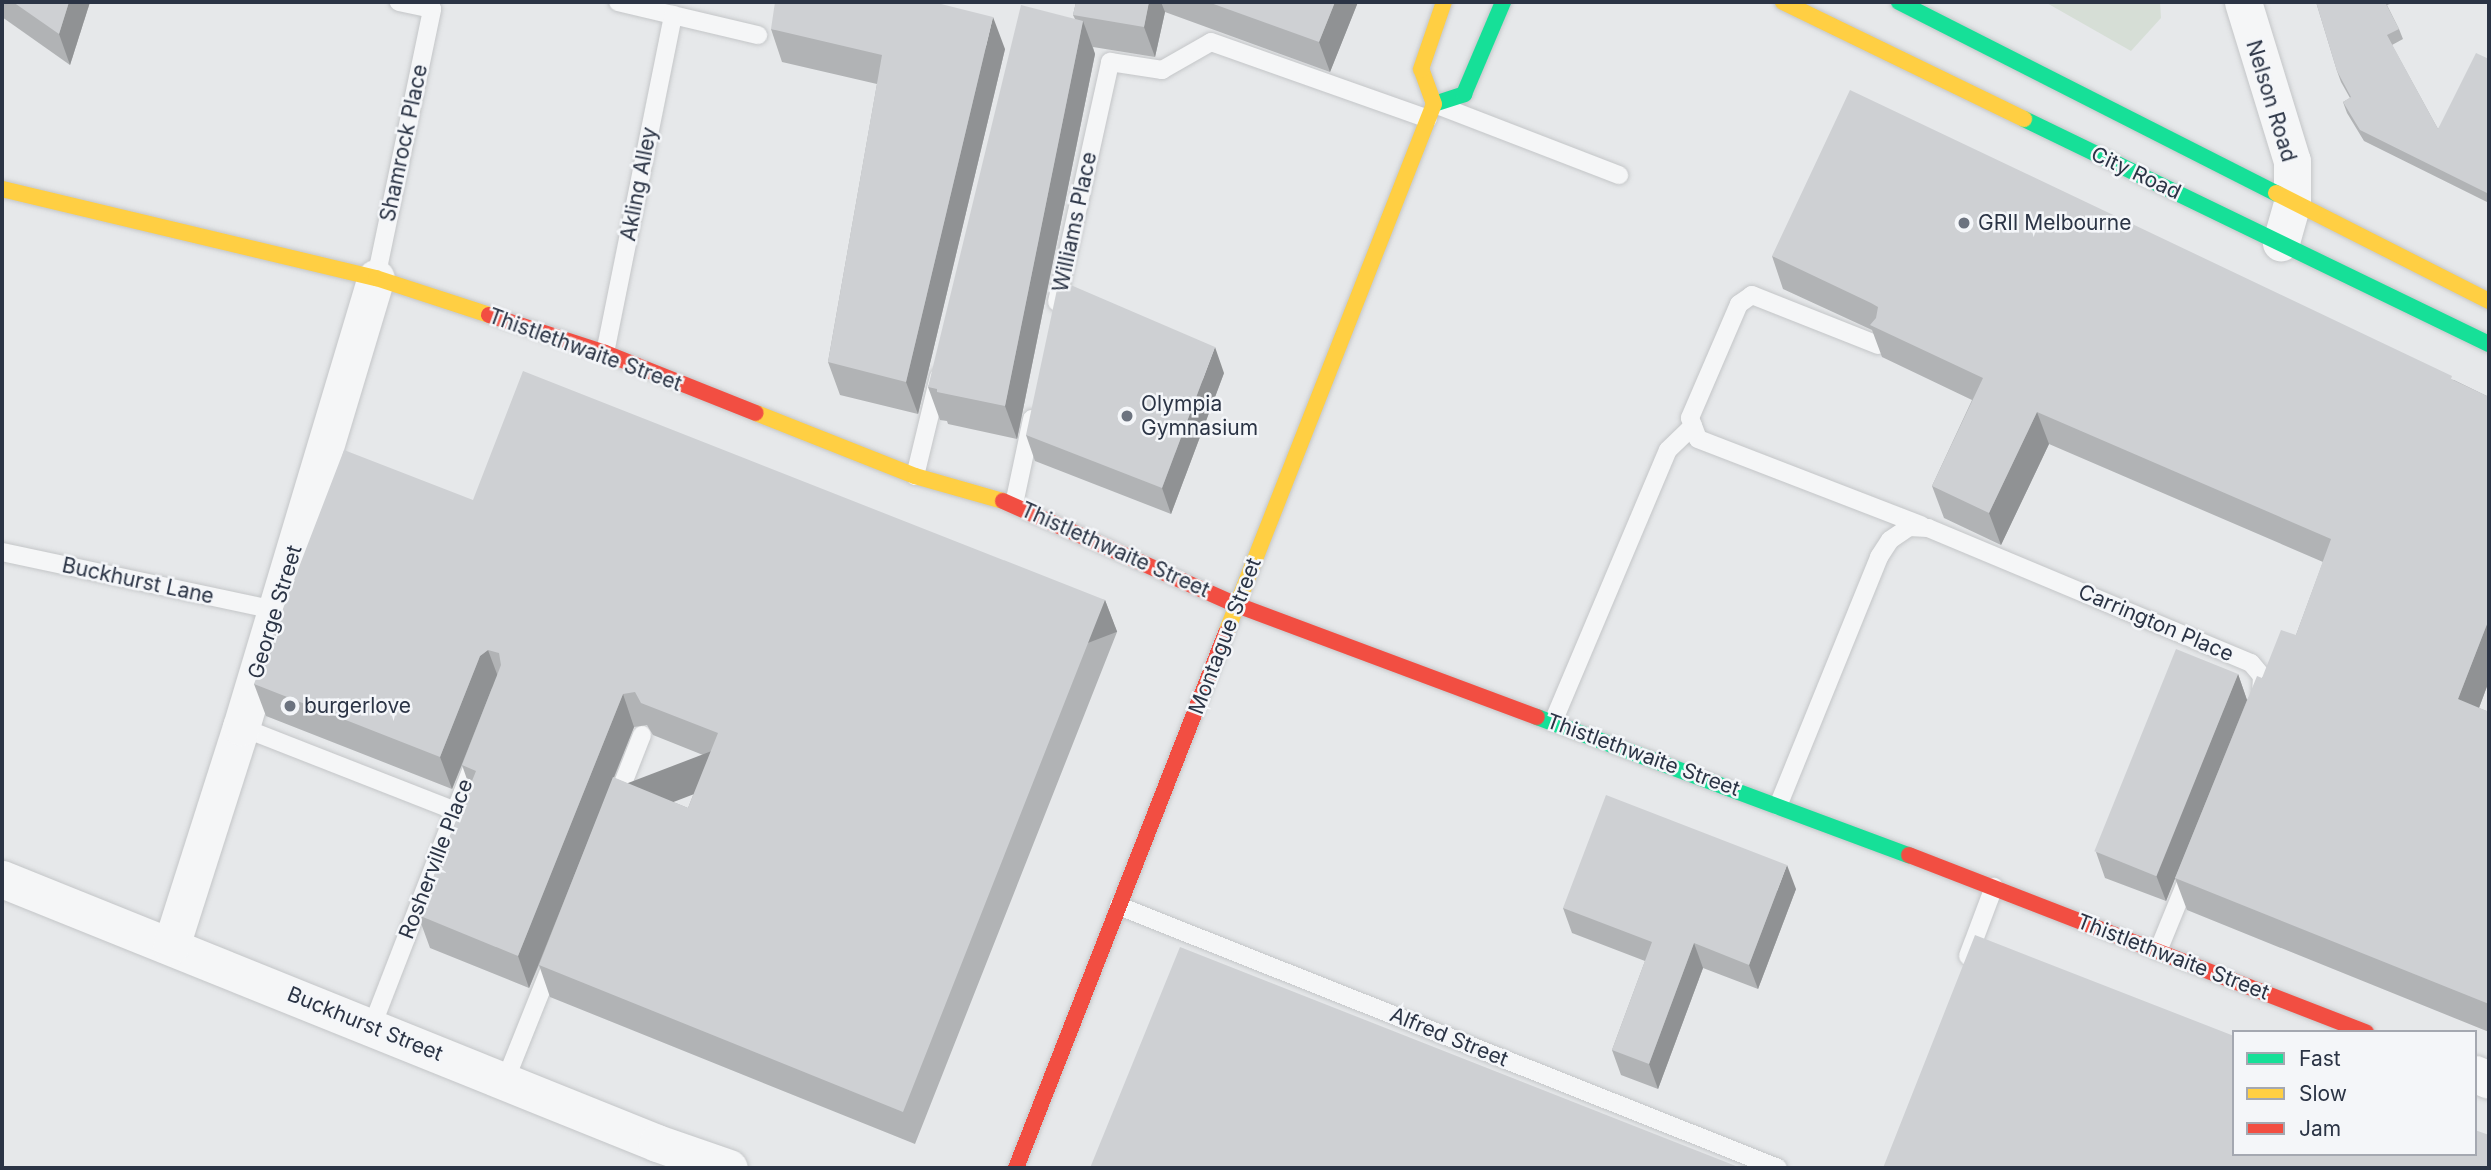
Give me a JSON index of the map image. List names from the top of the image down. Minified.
{"streets":{"main road":["City Road","Thistlethwaite Street","Montague Street"],"street":["Nelson Road","George Street","Buckhurst Street"],"lane":["Shamrock Place","Akling Alley","Williams Place","Buckhurst Lane","Carrington Place","Rosherville Place","Alfred Street"]},"crossings":[["Nelson Road","City Road"],["Shamrock Place","Thistlethwaite Street"],["Shamrock Place","George Street"],["Akling Alley","Thistlethwaite Street"],["Williams Place","Montague Street"],["Thistlethwaite Street","George Street"],["Thistlethwaite Street","Montague Street"],["Buckhurst Lane","George Street"],["George Street","Buckhurst Street"],["Montague Street","Alfred Street"],["Rosherville Place","Buckhurst Street"]],"places":["GRII Melbourne","Olympia Gymnasium","burgerlove"],"legend":["Fast","Slow","Jam"]}
